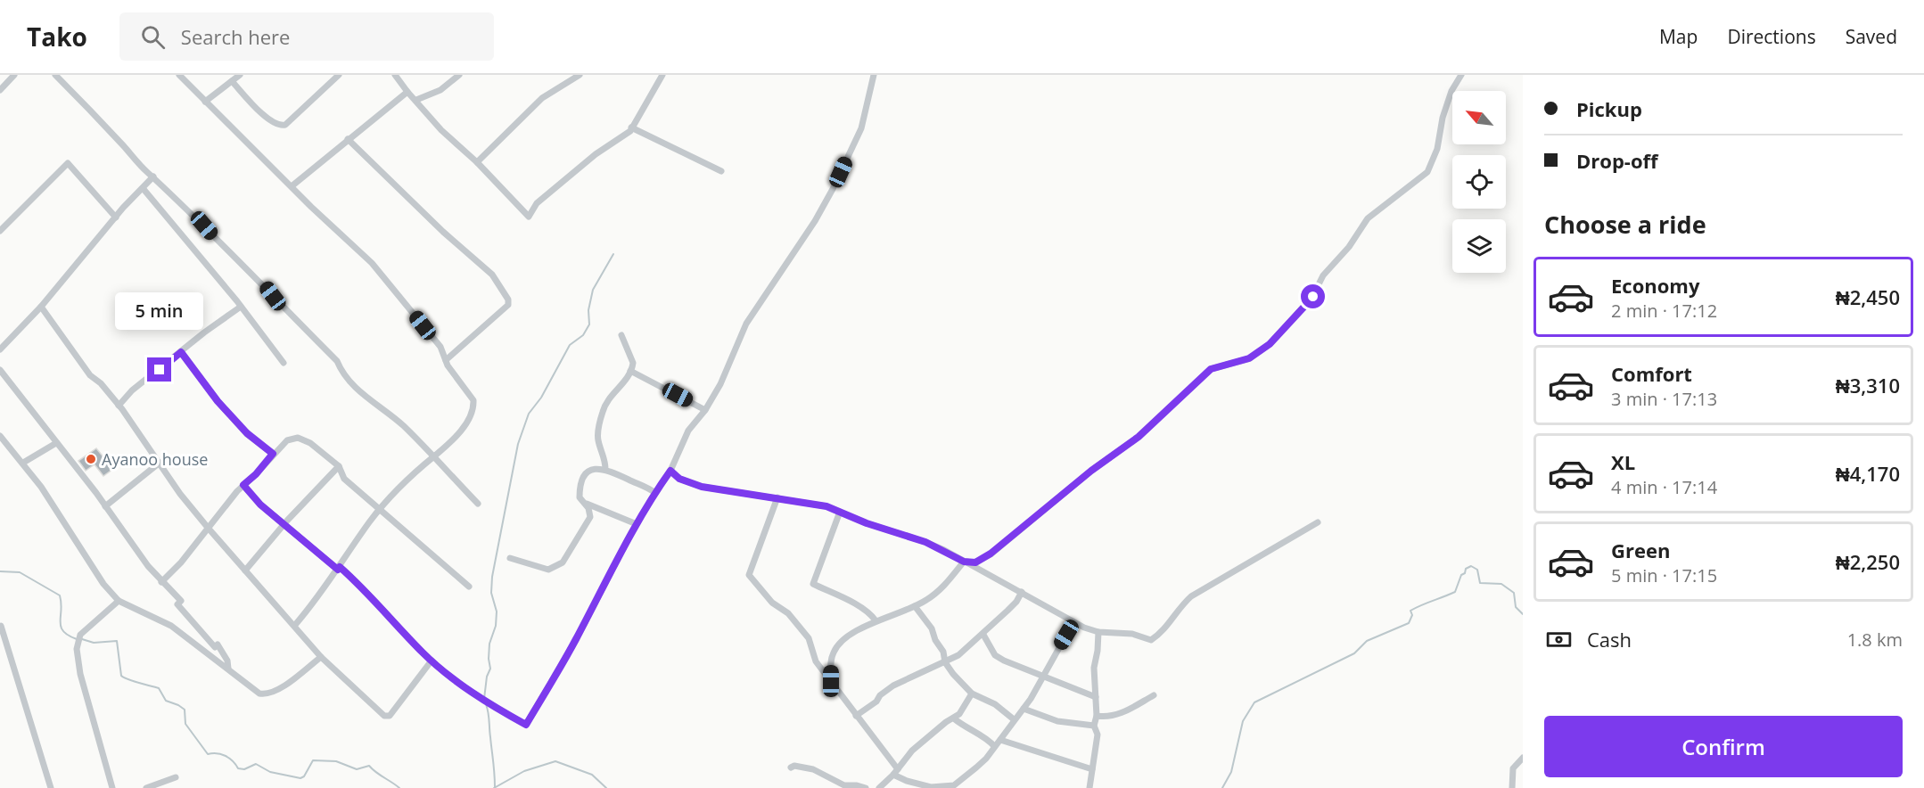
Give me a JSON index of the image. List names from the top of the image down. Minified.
{"places":["Ayanoo house"],"north":"top left","page":{"header":"Tako","search":"Search here","nav":["Map","Directions","Saved"],"banner":["Pickup","Drop-off"],"heading":"Choose a ride","list":[{"name":"Economy","note":"2 min · 17:12","value":"₦2,450"},{"name":"Comfort","note":"3 min · 17:13","value":"₦3,310"},{"name":"XL","note":"4 min · 17:14","value":"₦4,170"},{"name":"Green","note":"5 min · 17:15","value":"₦2,250"}],"bubble":"5 min","pay":["Cash","1.8 km"],"buttons":"Confirm"}}
